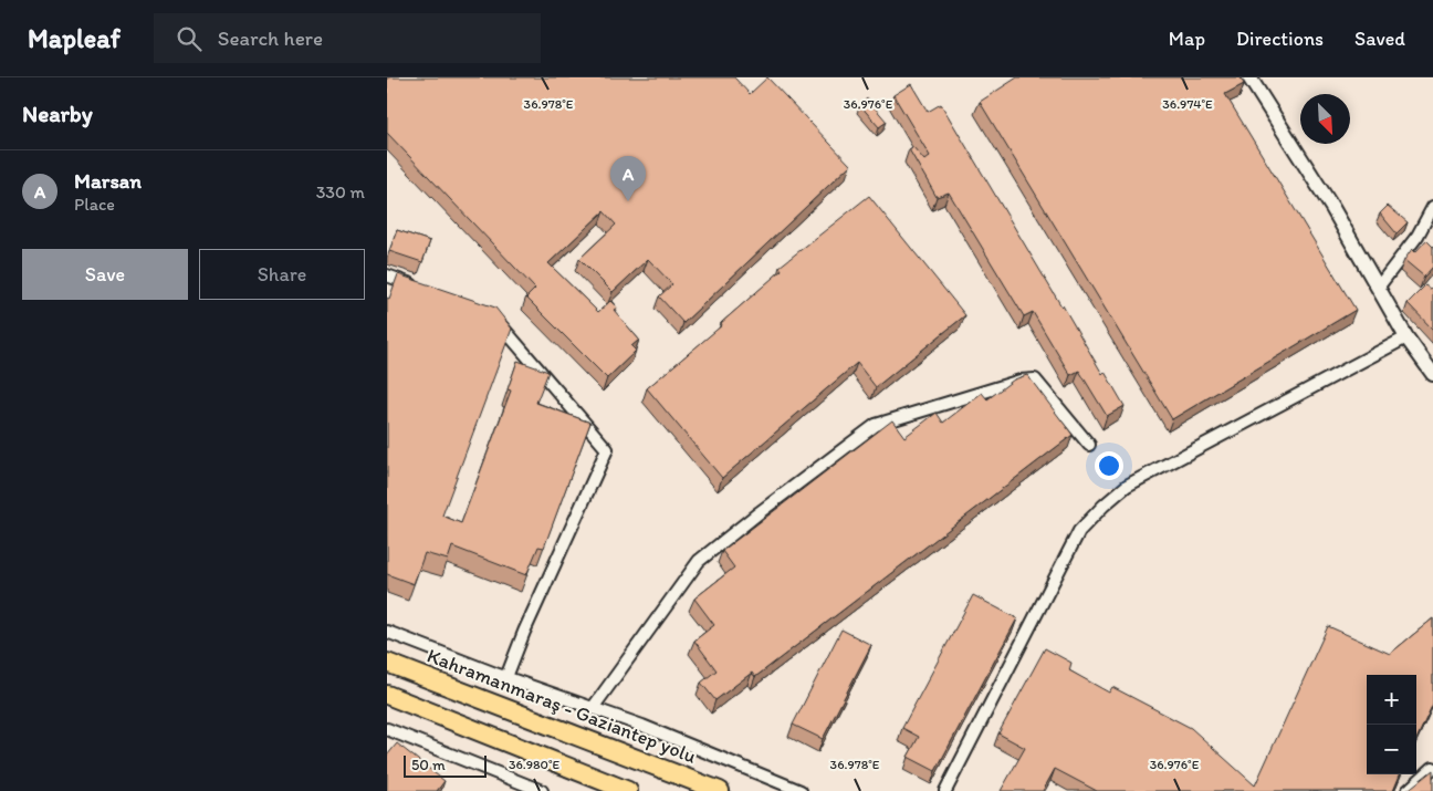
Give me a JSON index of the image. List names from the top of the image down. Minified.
{"streets":{"highway":["Kahramanmaraş - Gaziantep yolu"]},"scale_bar":"50 m","north":"bottom right","page":{"header":"Mapleaf","search":"Search here","nav":["Map","Directions","Saved"],"heading":"Nearby","list":[{"mark":"A","name":"Marsan","note":"Place","value":"330 m"}],"pins":"A","buttons":["Save","Share"],"map_buttons":["+","−"],"scale":"50 m"},"coordinates":["36.978°E","36.976°E","36.974°E","36.980°E"]}
